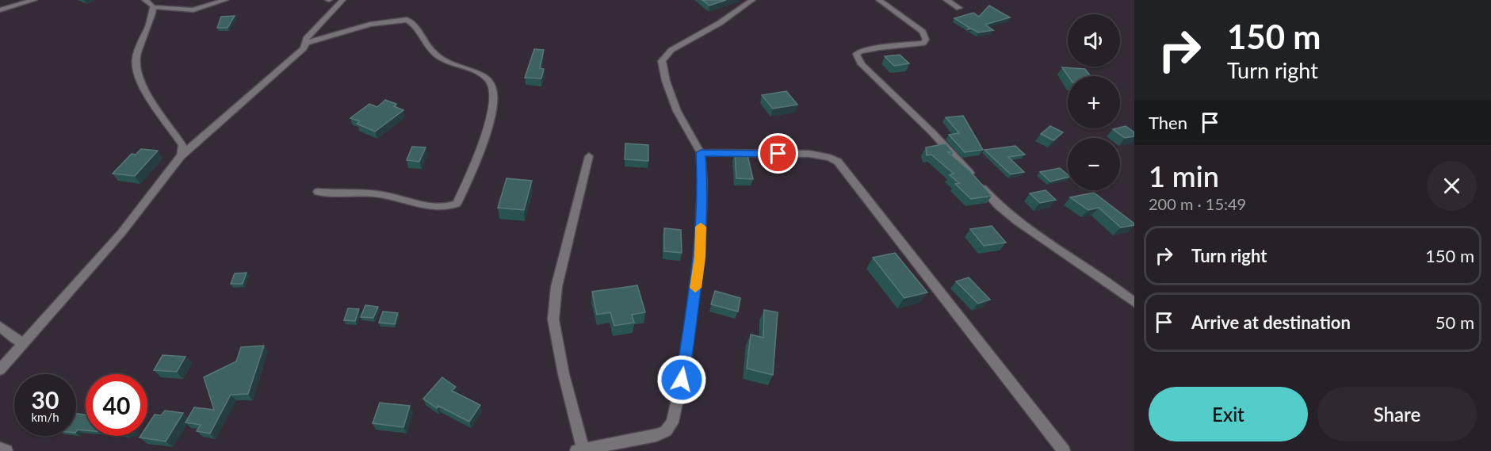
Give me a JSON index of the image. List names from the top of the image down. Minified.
{"page":{"turn":["150 m","Turn right"],"map_buttons":["+","−"],"then":"Then","heading":["1 min","200 m · 15:49"],"list":[{"name":"Turn right","value":"150 m"},{"name":"Arrive at destination","value":"50 m"}],"speed":"30 km/h","limit":"40","buttons":["Exit","Share"]}}
